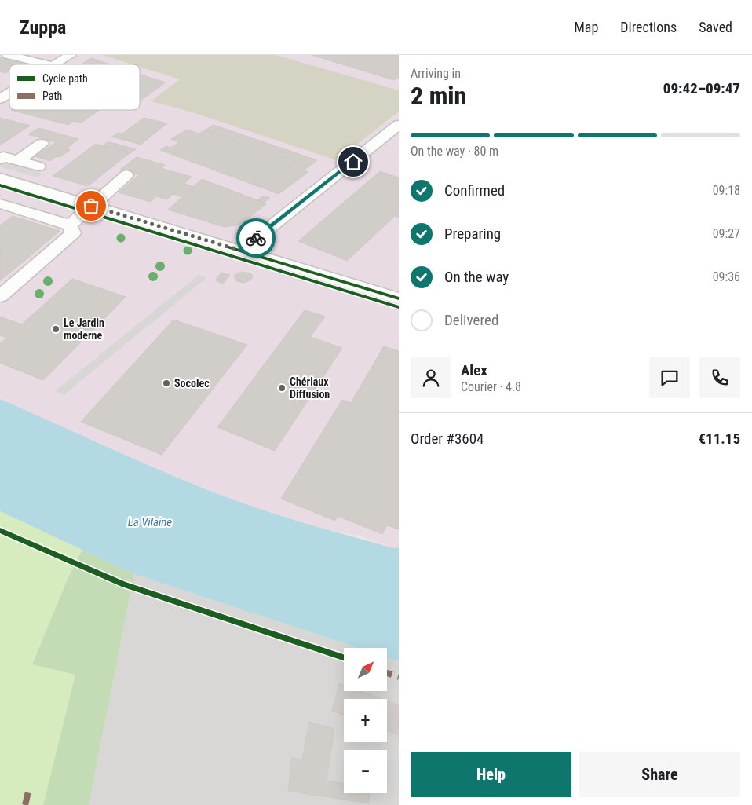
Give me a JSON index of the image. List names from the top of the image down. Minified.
{"water":["La Vilaine"],"places":["Le Jardin moderne","Socolec","Chériaux Diffusion"],"legend":["Cycle path","Path"],"north":"top right","page":{"header":"Zuppa","nav":["Map","Directions","Saved"],"heading":["2 min","Arriving in","09:42–09:47"],"panel":["Alex","Courier · 4.8","Order #3604","€11.15"],"bar":"On the way · 80 m","list":[["Confirmed","09:18"],["Preparing","09:27"],["On the way","09:36"],"Delivered"],"map_buttons":["+","−"],"buttons":["Help","Share"]}}
